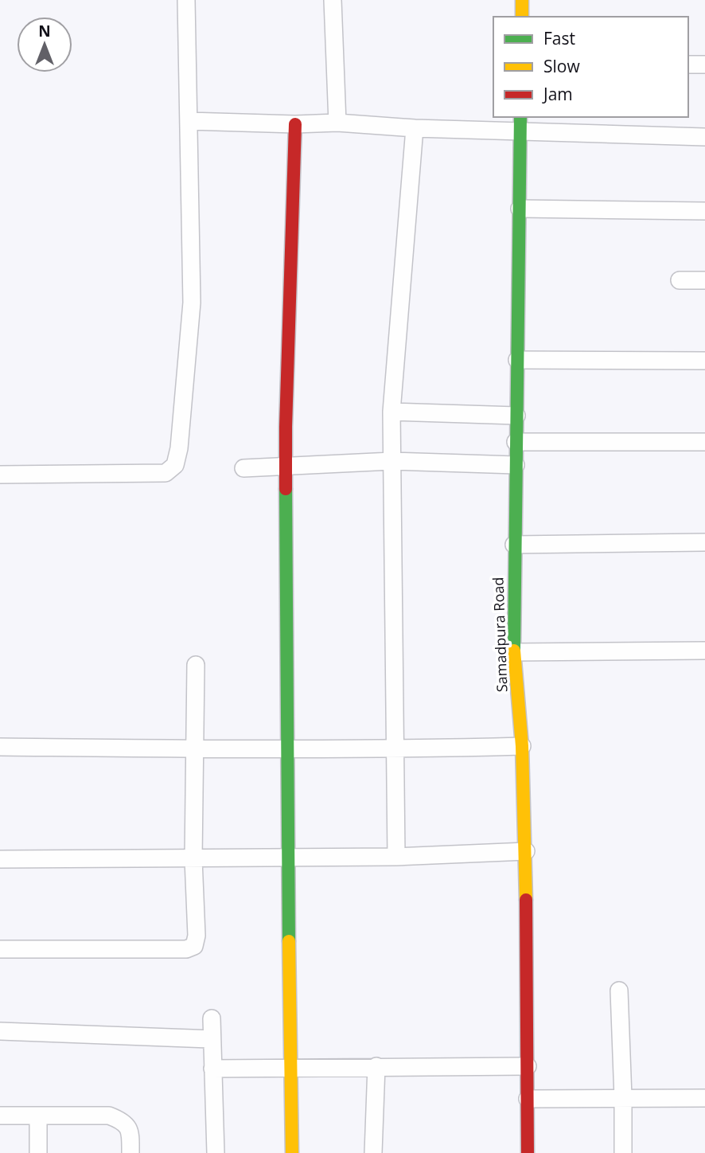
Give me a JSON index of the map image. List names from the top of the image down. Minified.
{"streets":{"street":["Samadpura Road"]},"legend":["Fast","Slow","Jam"],"north":"top"}
